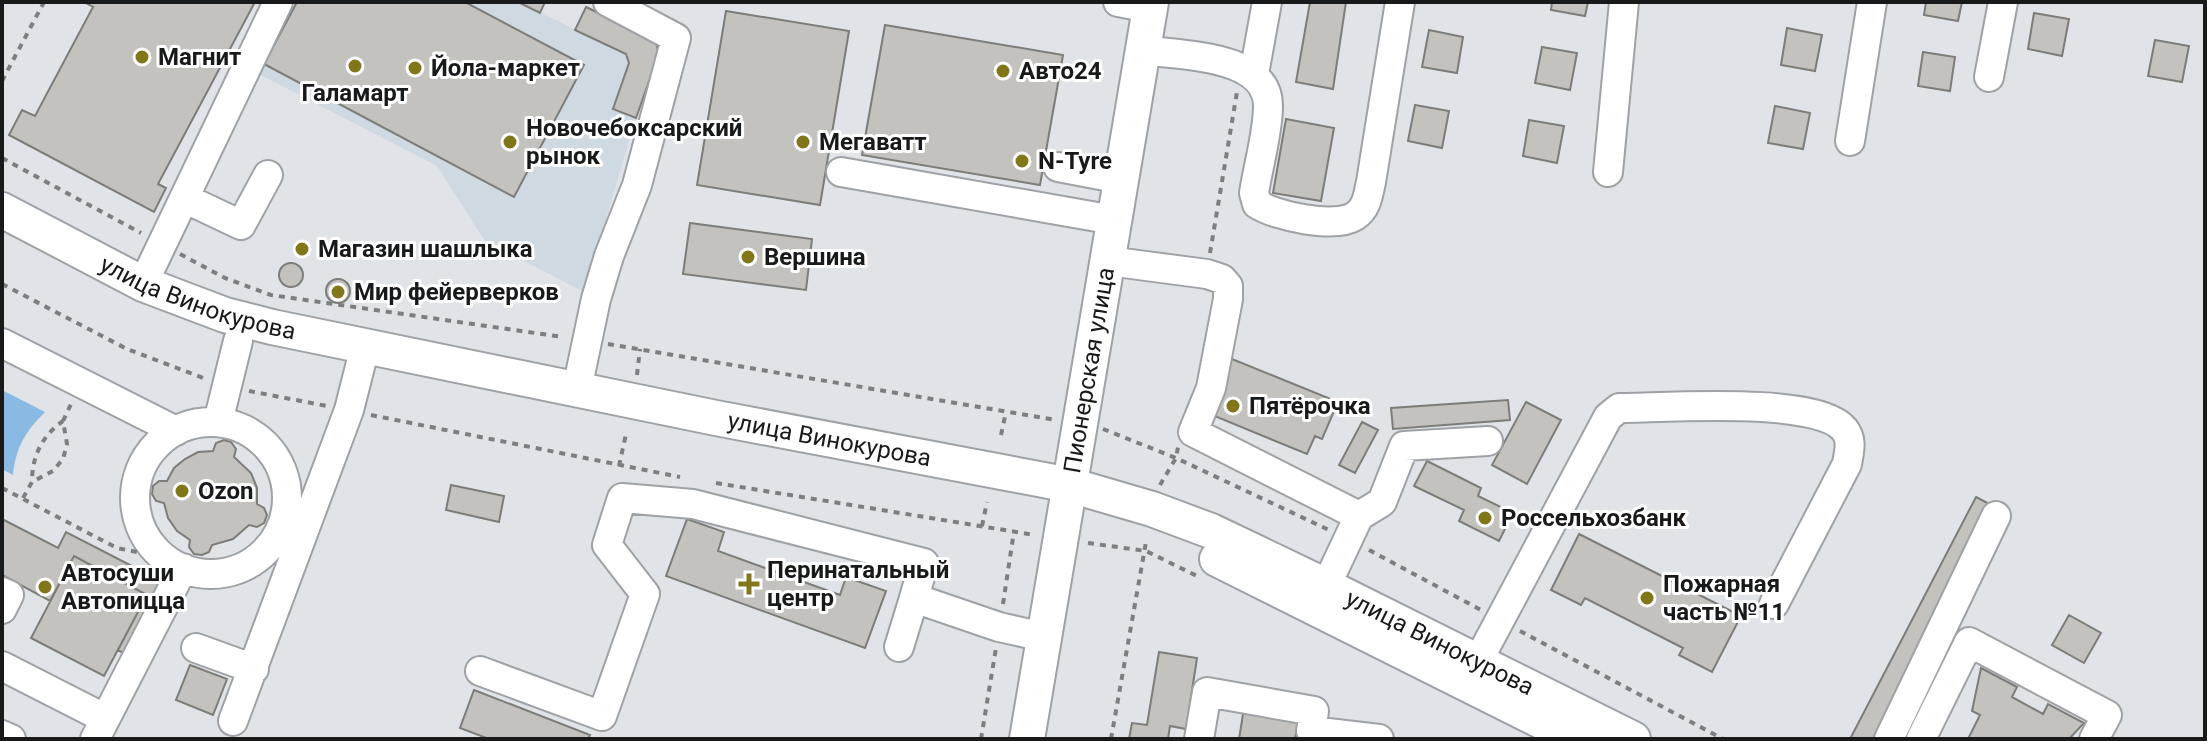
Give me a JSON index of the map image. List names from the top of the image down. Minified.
{"streets":{"main road":["улица Винокурова","Пионерская улица"]},"crossings":[["улица Винокурова","Пионерская улица"]],"places":{"other":["Магнит","Галамарт","Йола-маркет","Авто24","Новочебоксарский рынок","Мегаватт","N-Tyre","Магазин шашлыка","Вершина","Мир фейерверков","Пятёрочка","Ozon","Россельхозбанк","Автосуши Автопицца","Пожарная часть №11"],"health":["Перинатальный центр"]}}
